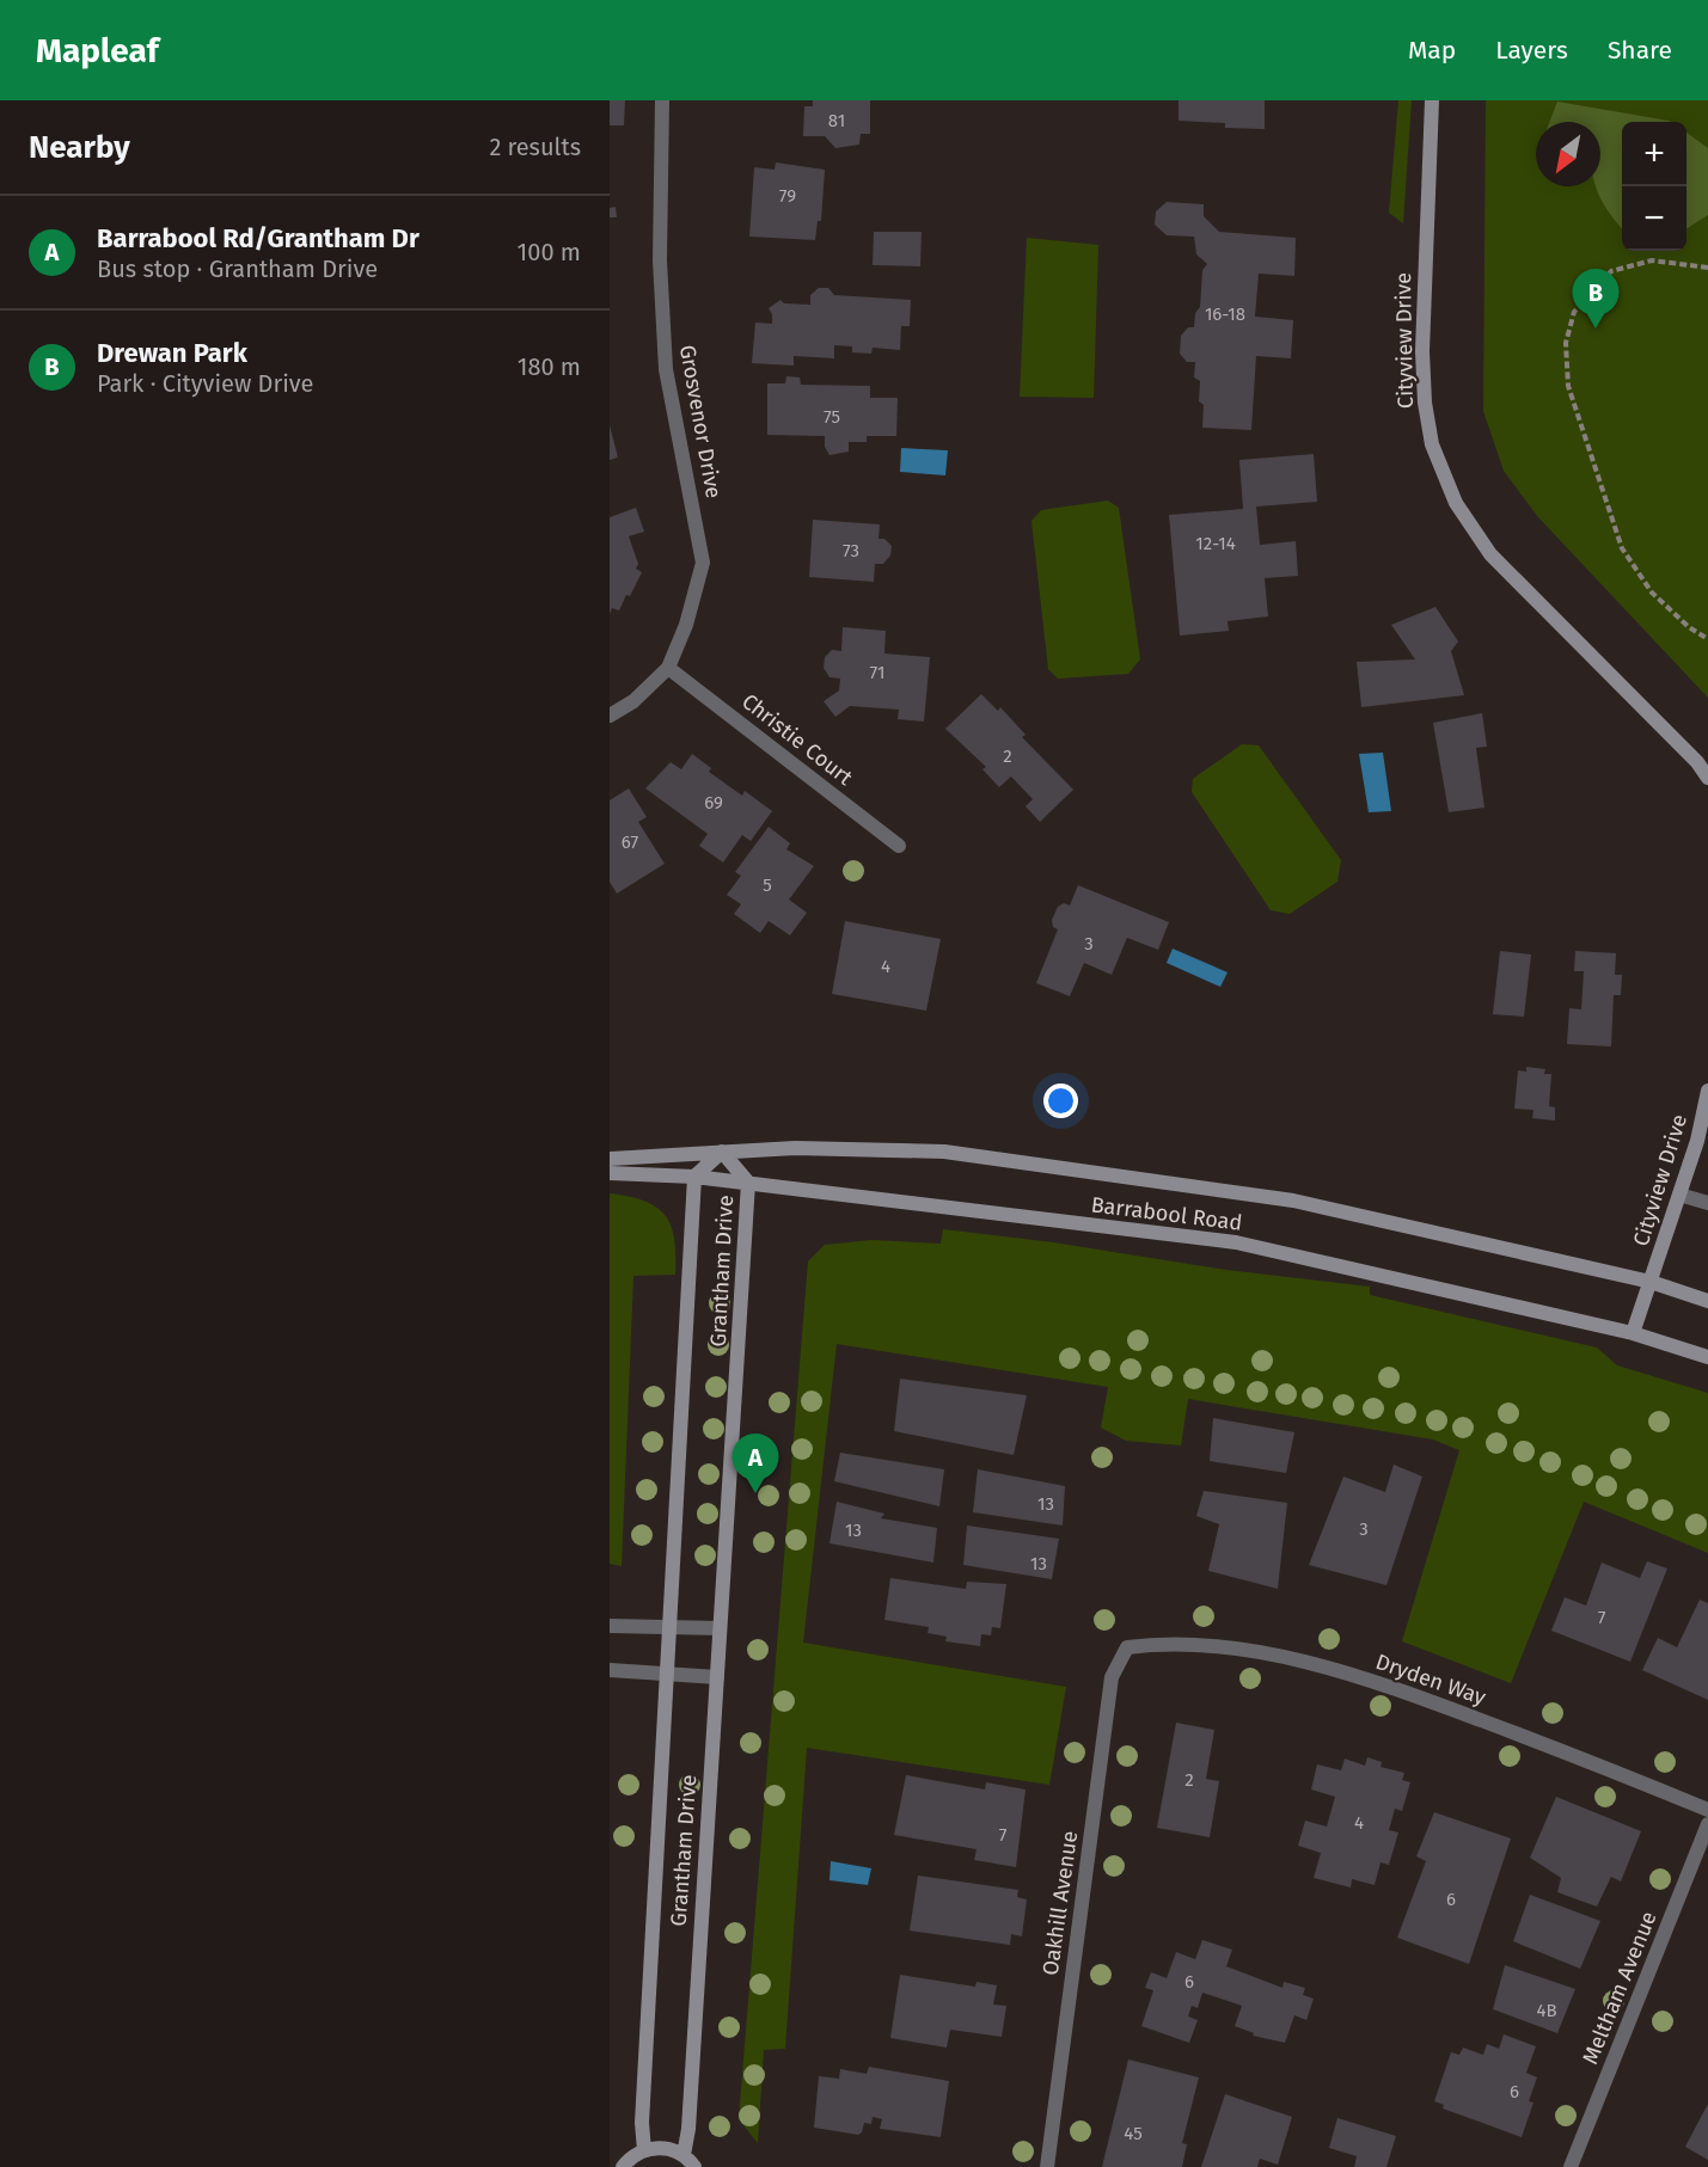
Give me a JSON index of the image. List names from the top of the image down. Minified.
{"streets":{"street":["Cityview Drive","Grosvenor Drive","Christie Court","Barrabool Road","Grantham Drive","Dryden Way","Oakhill Avenue","Meltham Avenue"]},"crossings":[["Cityview Drive","Barrabool Road"],["Grosvenor Drive","Christie Court"],["Barrabool Road","Grantham Drive"],["Dryden Way","Oakhill Avenue"]],"house_numbers":["81","79","16-18","75","12-14","73","71","2","69","67","5","3","4","13","3","13","13","7","2","4","7","6","6","4B","6","45"],"north":"bottom left","page":{"header":"Mapleaf","nav":["Map","Layers","Share"],"heading":["Nearby","2 results"],"map_buttons":["+","−"],"list":[{"mark":"A","name":"Barrabool Rd/Grantham Dr","note":"Bus stop · Grantham Drive","value":"100 m"},{"mark":"B","name":"Drewan Park","note":"Park · Cityview Drive","value":"180 m"}],"pins":["B","A"]}}
